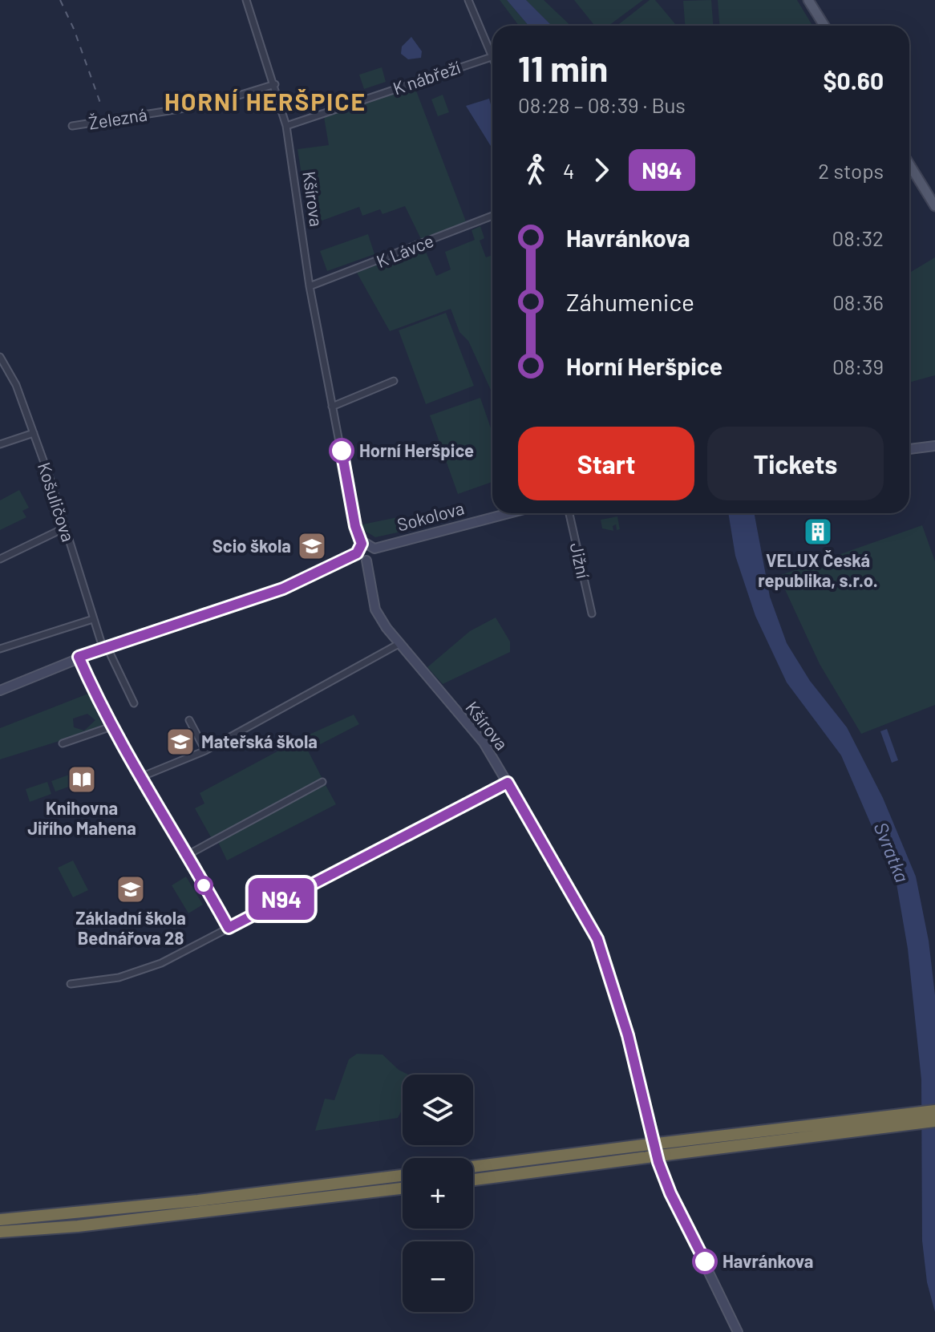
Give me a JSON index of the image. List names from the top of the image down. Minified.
{"streets":{"street":["K nábřeží","Železná","Kšírova","K Lávce","Košuličova","Sokolova","Jižní"]},"crossings":[["K nábřeží","Kšírova"],["Železná","Kšírova"],["Kšírova","K Lávce"],["Kšírova","Sokolova"]],"districts":["HORNÍ HERŠPICE"],"water":["Svratka"],"places":{"other":["Horní Heršpice","Havránkova"],"building":["VELUX Česká republika, s.r.o."],"school or university":["Scio škola","Mateřská škola","Základní škola Bednářova 28"],"library":["Knihovna Jiřího Mahena"]},"lines":["bus line N94"],"page":{"on_map":"N94","heading":["11 min","08:28 – 08:39 · Bus","$0.60"],"legs":["4","N94","2 stops"],"list":[{"name":"Havránkova","value":"08:32"},{"name":"Záhumenice","value":"08:36"},{"name":"Horní Heršpice","value":"08:39"}],"buttons":["Start","Tickets"],"map_buttons":["+","−"]}}
